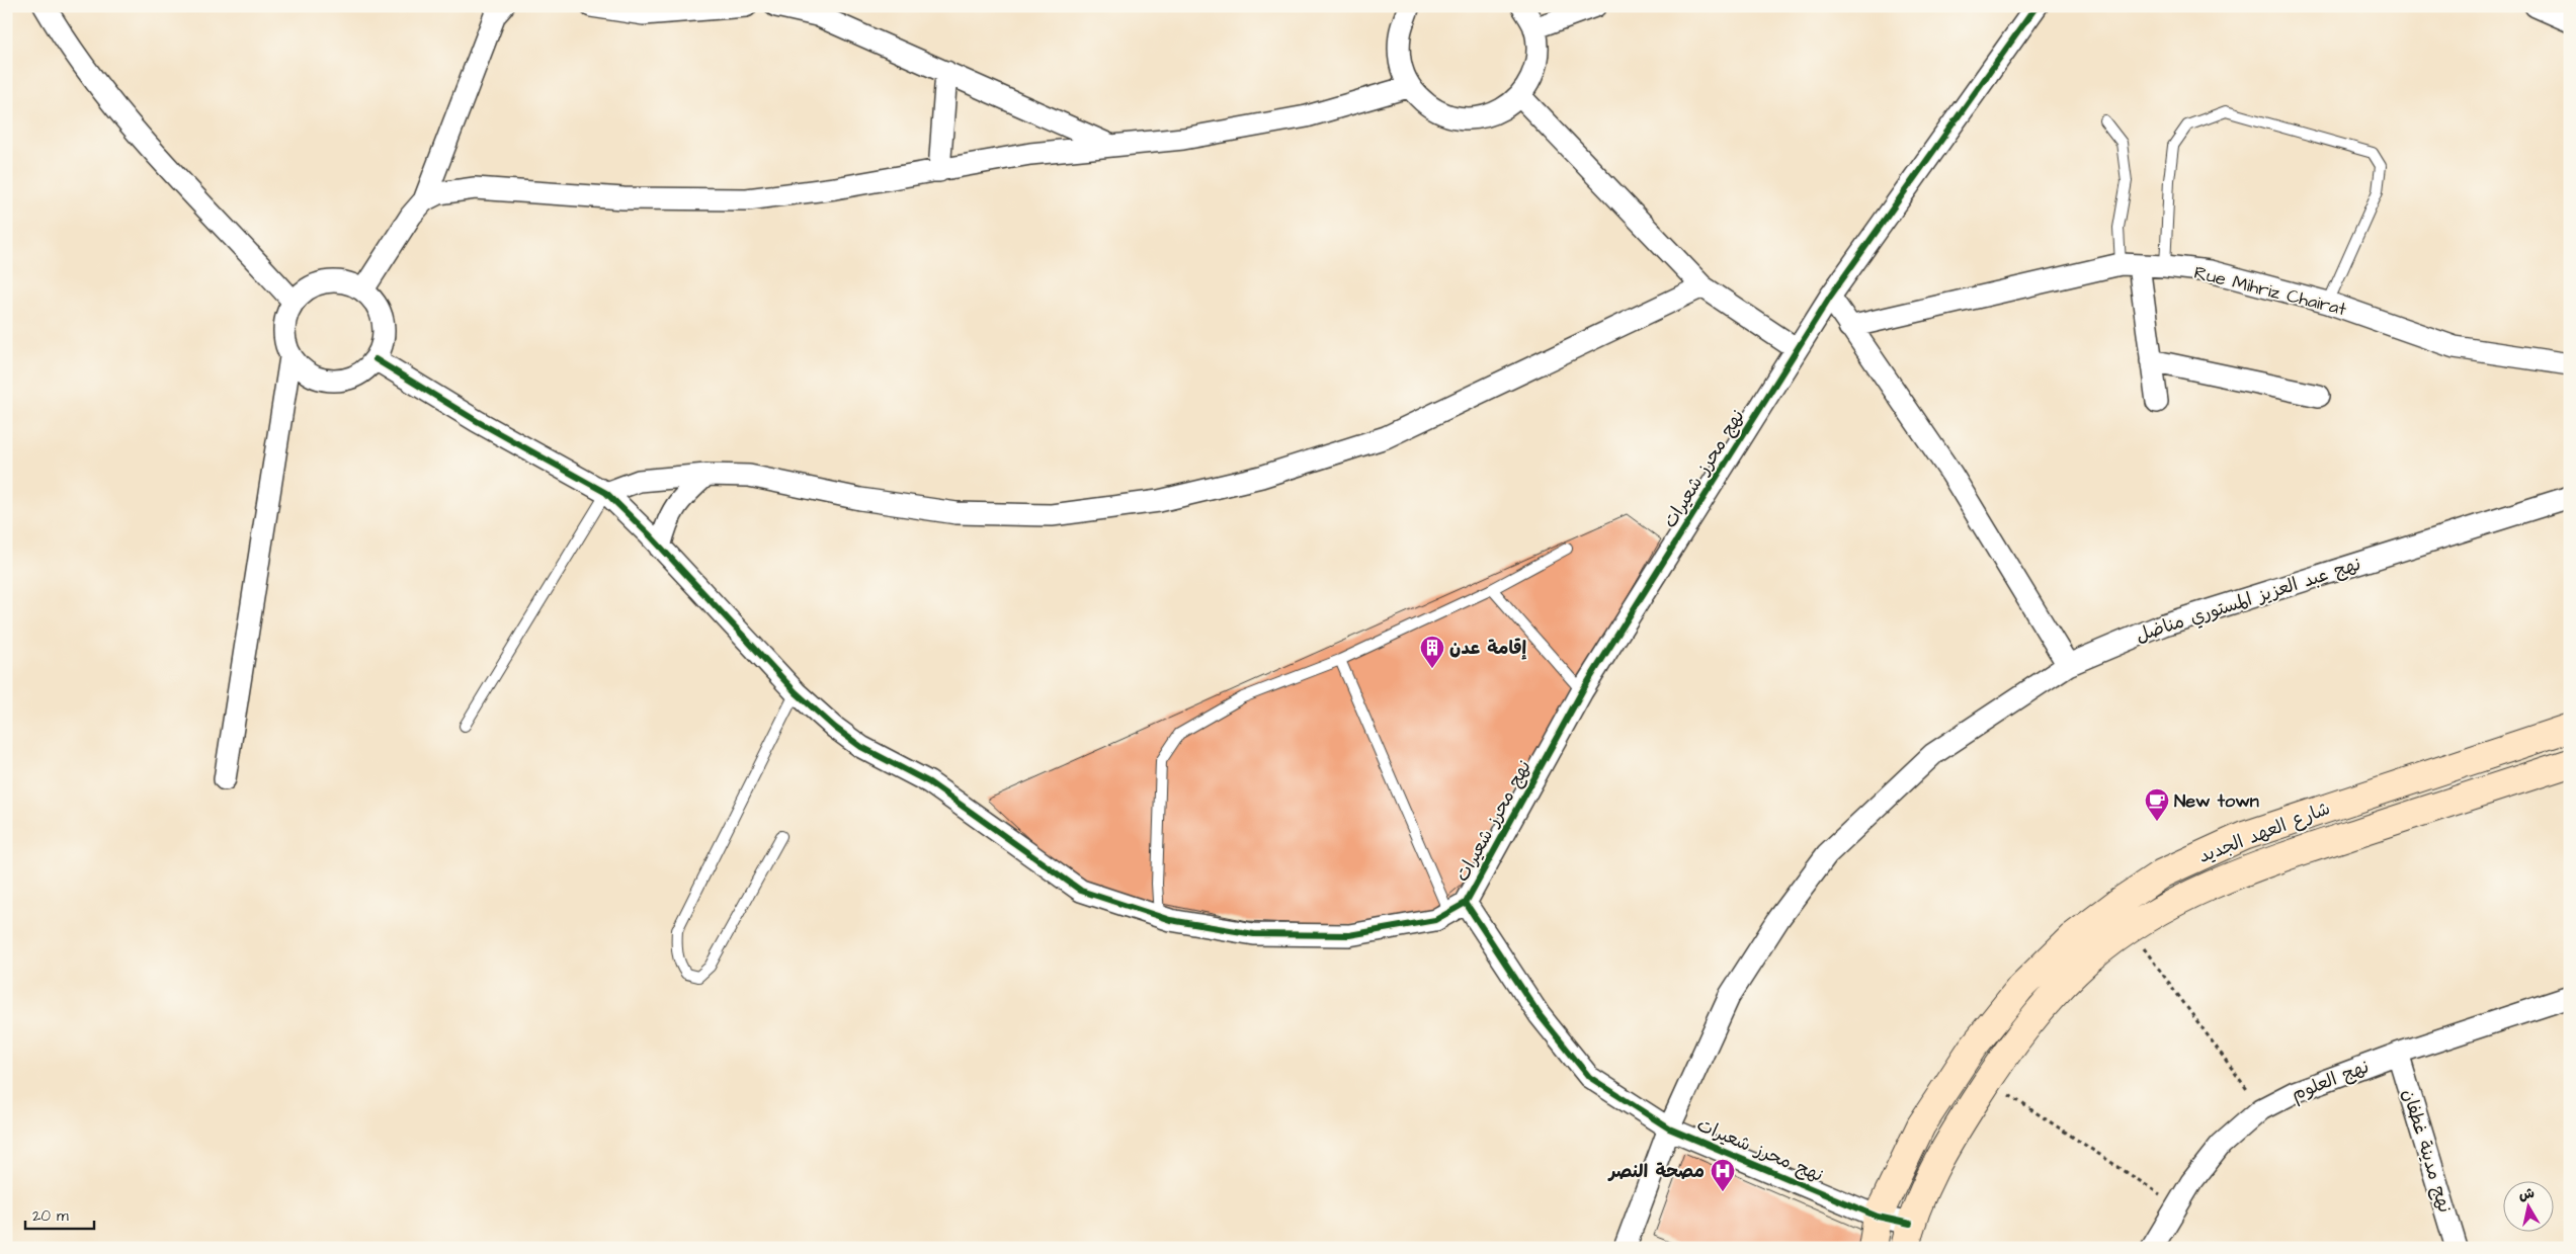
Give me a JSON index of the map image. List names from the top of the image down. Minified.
{"streets":{"main road":["شارع العهد الجديد"],"street":["Rue Mihriz Chairat","نهج محرز شعيرات","نهج عبد العزيز المستوري مناضل","نهج العلوم","نهج مدينة غطفان"]},"crossings":[["نهج محرز شعيرات","نهج عبد العزيز المستوري مناضل"],["نهج محرز شعيرات","شارع العهد الجديد"],["نهج العلوم","نهج مدينة غطفان"]],"places":{"building":["إقامة عدن"],"cafe":["New town"],"hospital":["مصحة النصر"]},"scale_bar":"20 m","north":"top"}
